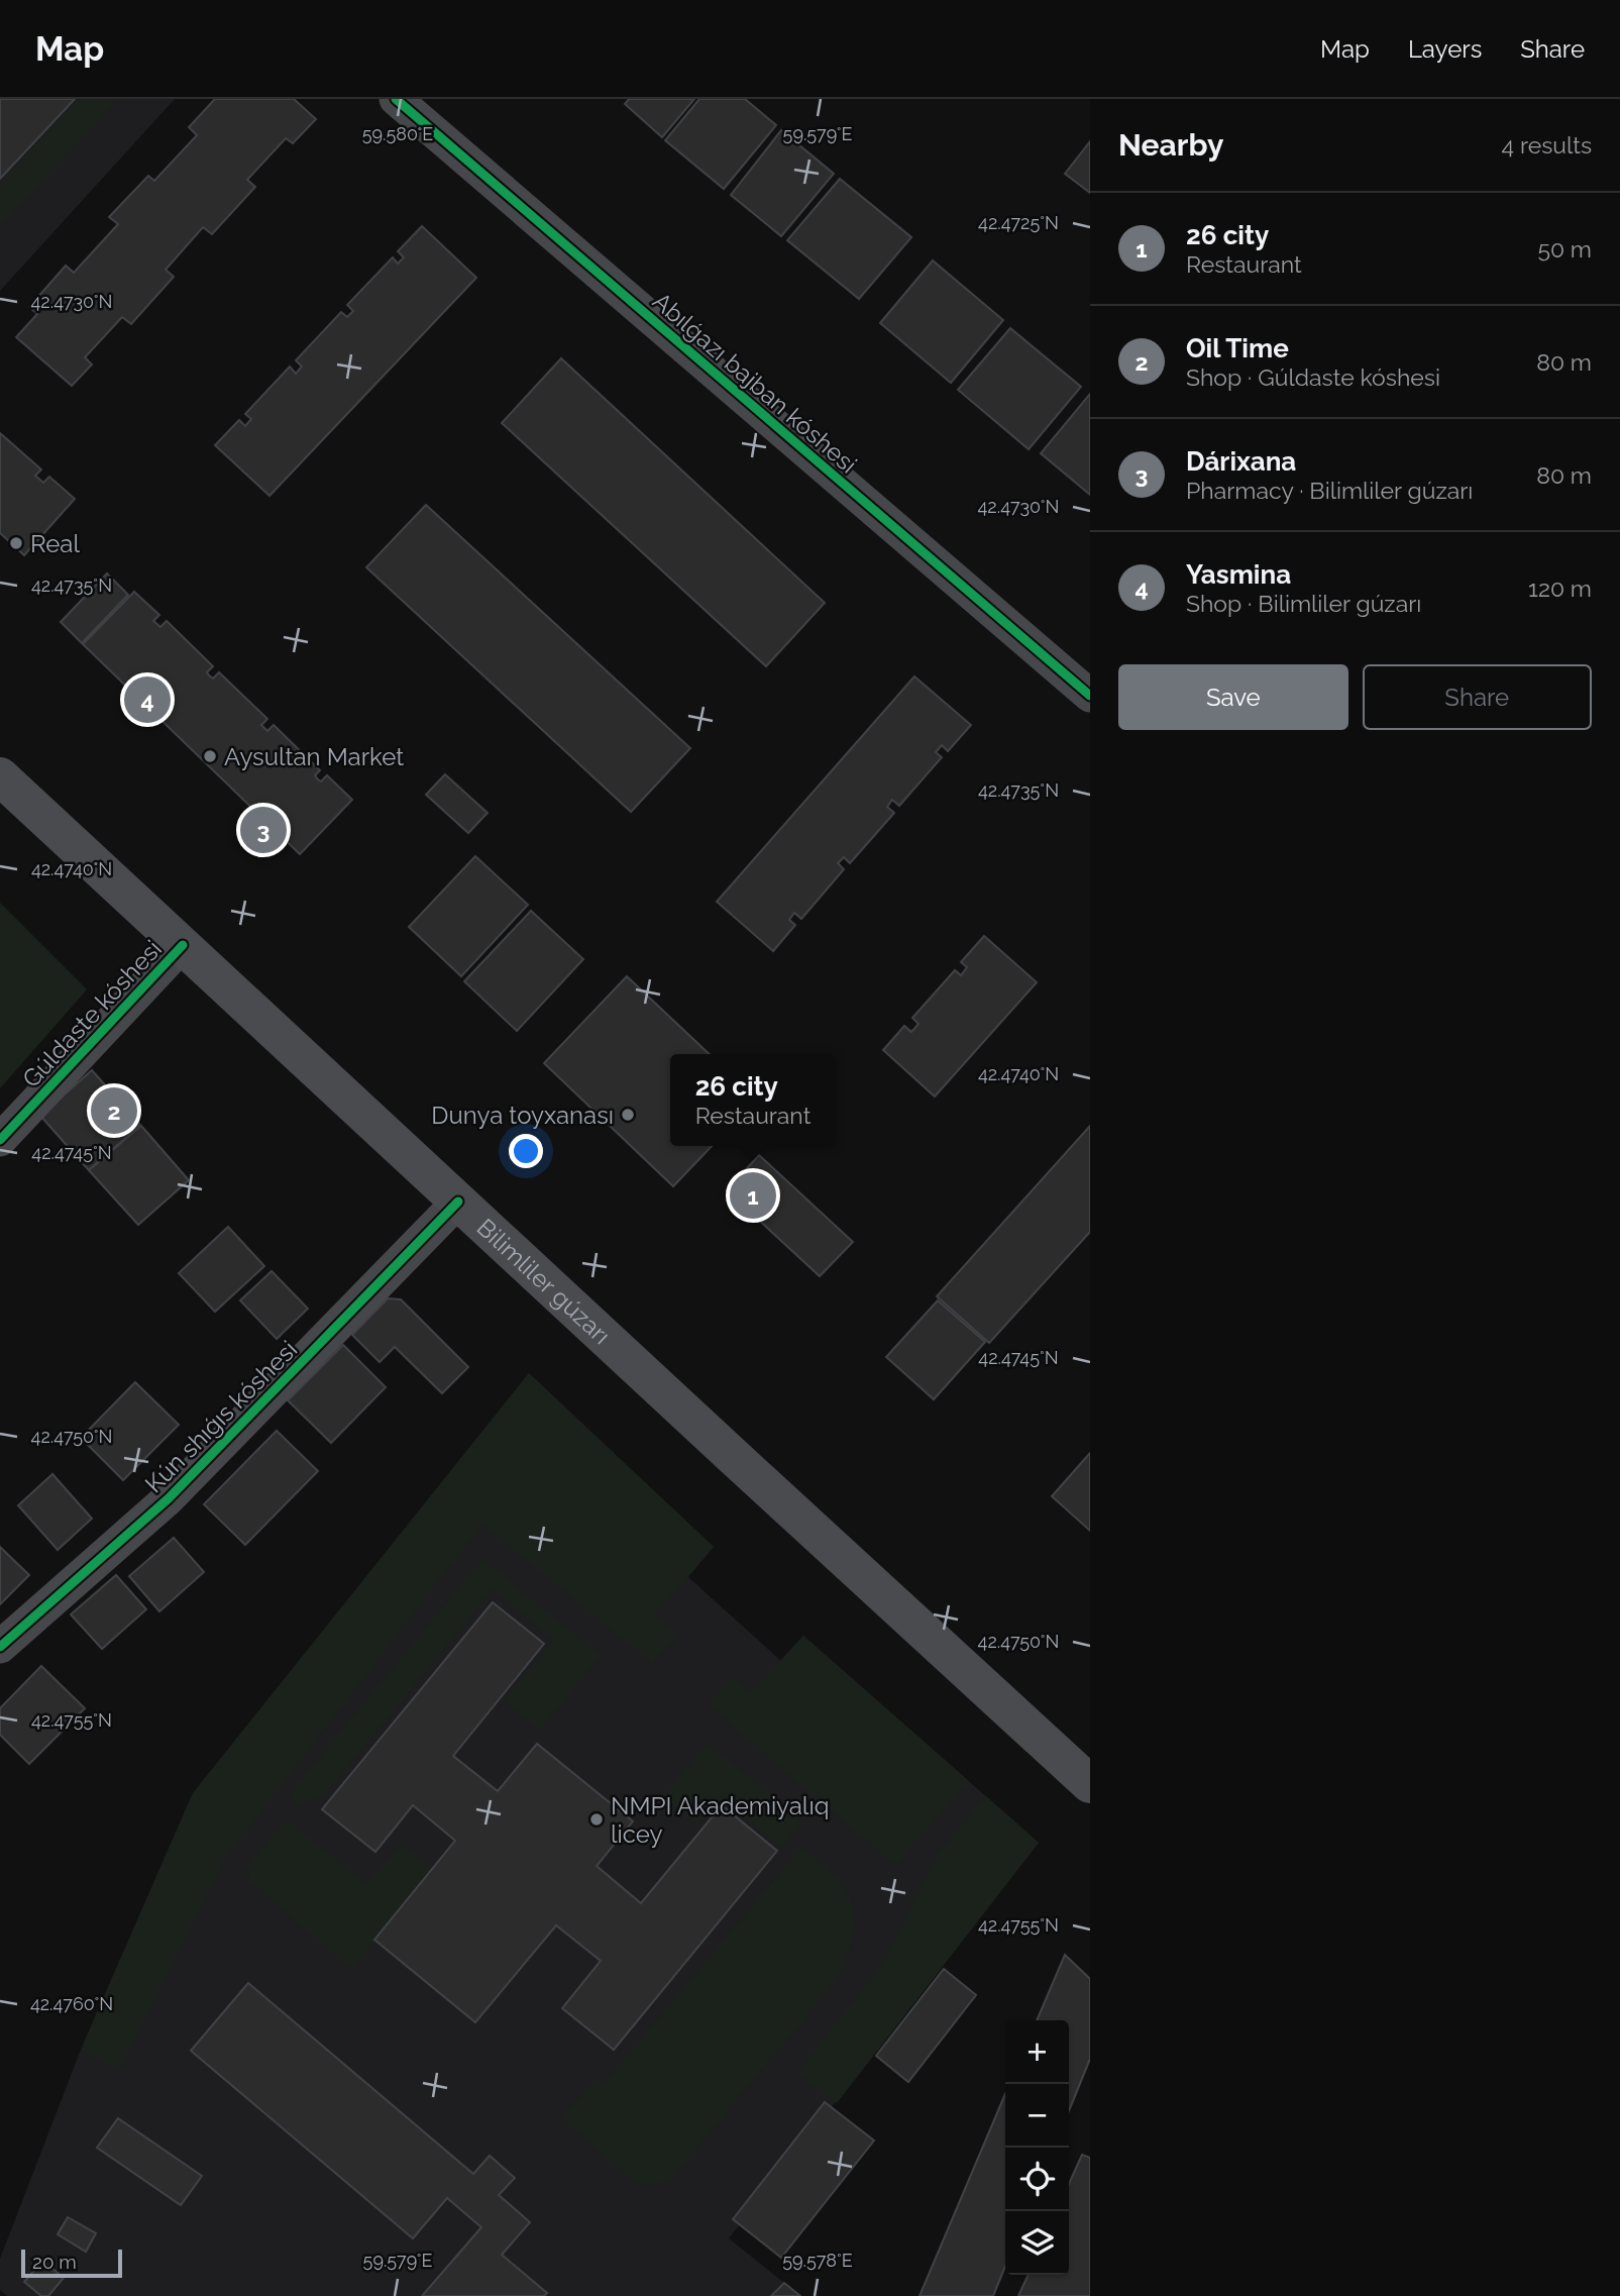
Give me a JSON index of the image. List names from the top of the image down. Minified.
{"streets":{"main road":["Bilimliler gúzarı"],"street":["Abılǵazı bajban kóshesi","Gúldaste kóshesi","Kún shıǵıs kóshesi"]},"crossings":[["Gúldaste kóshesi","Bilimliler gúzarı"],["Bilimliler gúzarı","Kún shıǵıs kóshesi"]],"places":["Real","Aysultan Market","Dunya toyxanası","NMPI Akademiyalıq licey"],"scale_bar":"20 m","page":{"header":"Map","nav":["Map","Layers","Share"],"heading":["Nearby","4 results"],"list":[{"mark":"1","name":"26 city","note":"Restaurant","value":"50 m"},{"mark":"2","name":"Oil Time","note":"Shop · Gúldaste kóshesi","value":"80 m"},{"mark":"3","name":"Dárixana","note":"Pharmacy · Bilimliler gúzarı","value":"80 m"},{"mark":"4","name":"Yasmina","note":"Shop · Bilimliler gúzarı","value":"120 m"}],"buttons":["Save","Share"],"pins":["4","3","2","1"],"popup":["26 city","Restaurant"],"map_buttons":["+","−"],"scale":"20 m"},"coordinates":["59.580°E","59.579°E","42.4725°N","42.4730°N","42.4735°N","42.4740°N","42.4745°N","42.4750°N","42.4755°N","42.4760°N","59.578°E"]}
